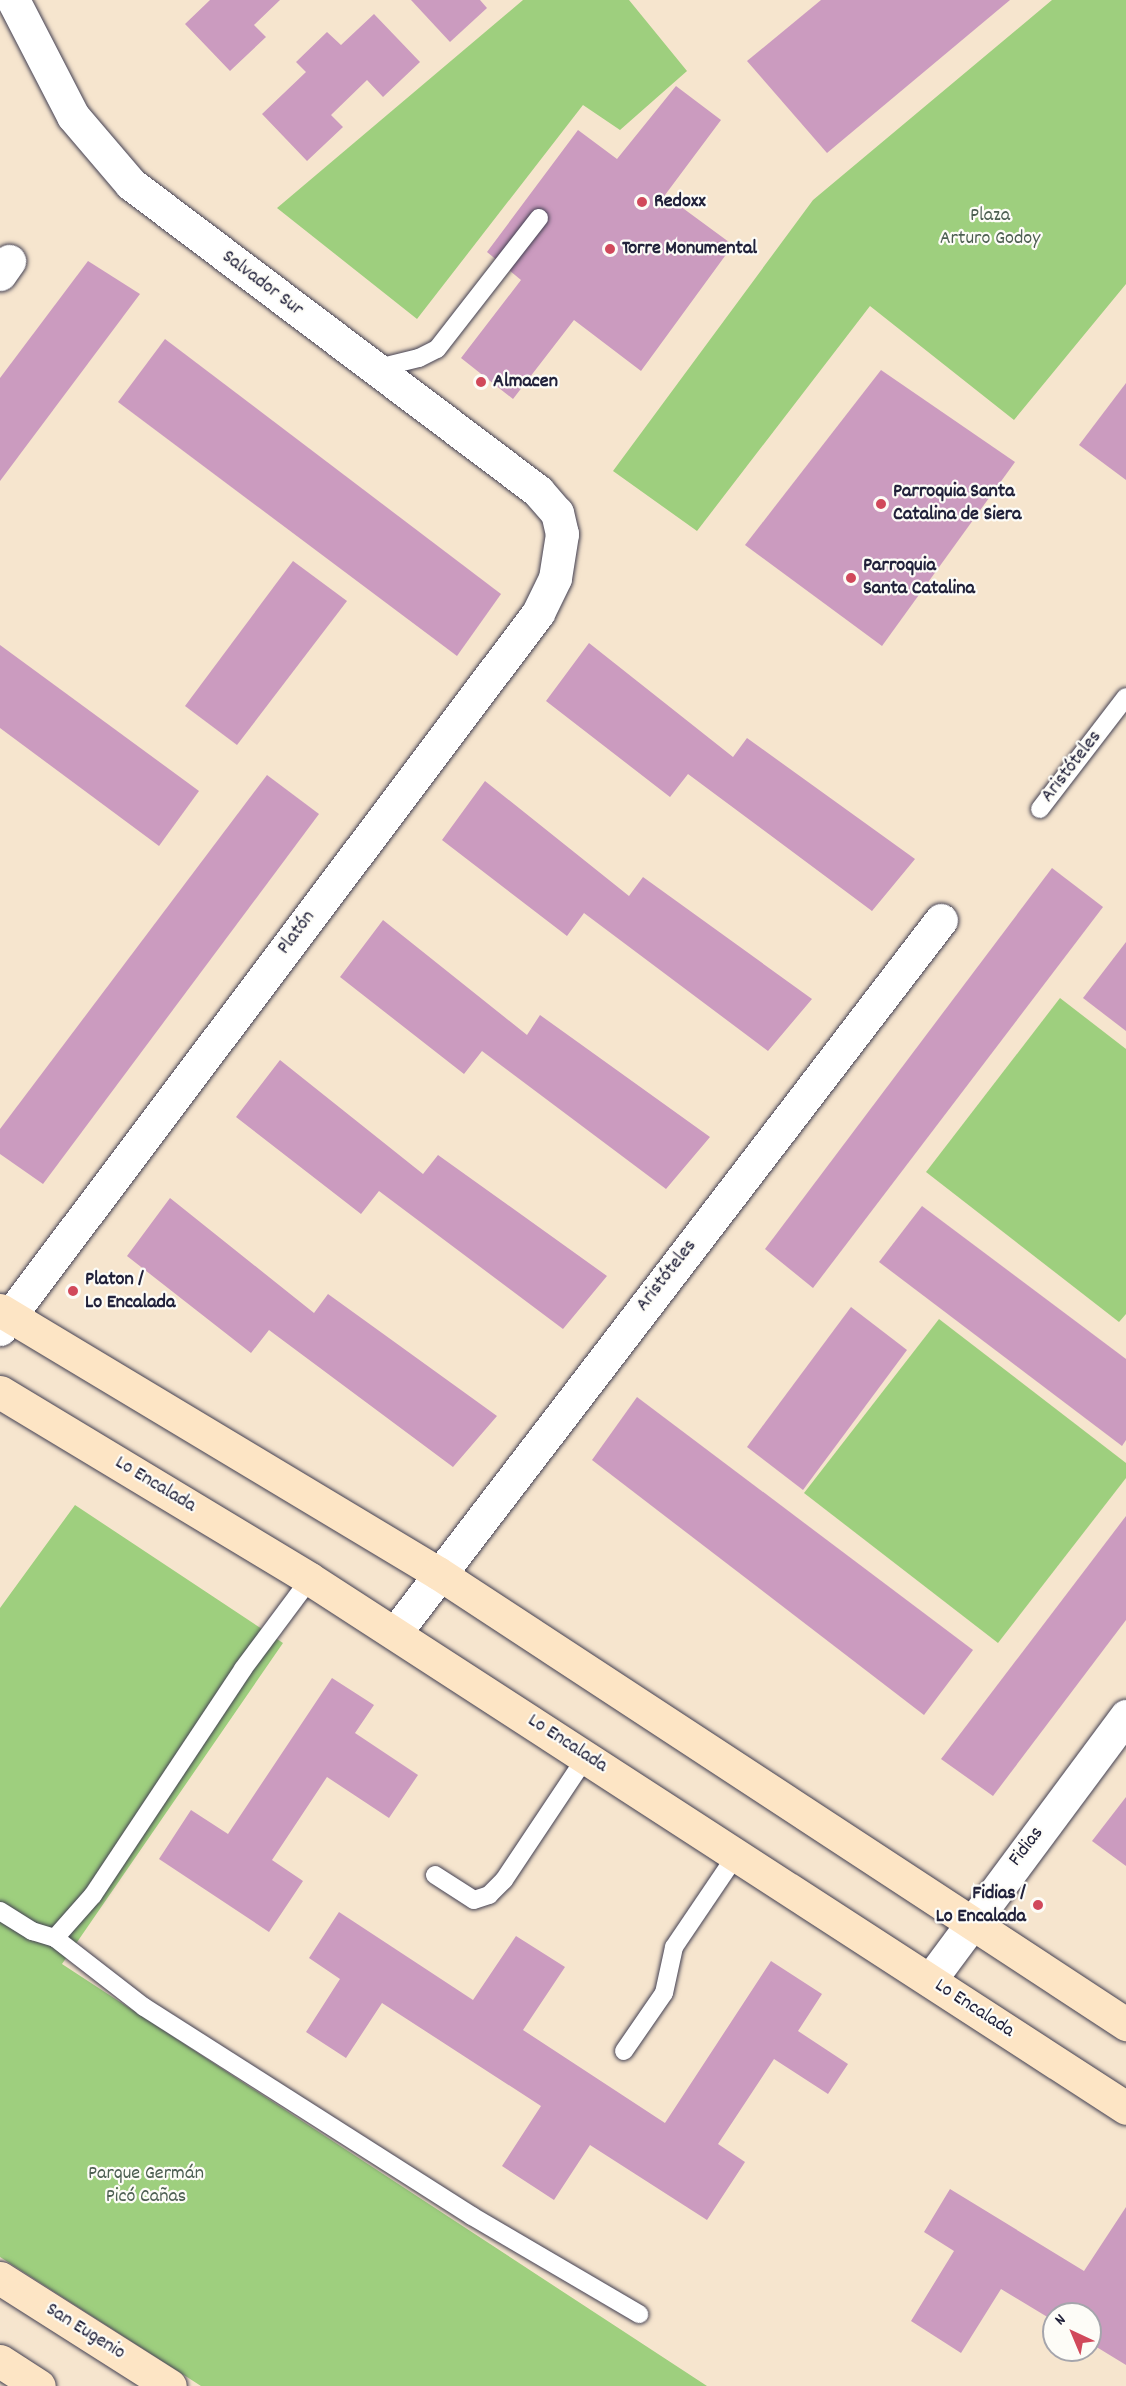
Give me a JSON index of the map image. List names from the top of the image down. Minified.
{"streets":{"street":["Salvador Sur","Aristóteles","Platón","Lo Encalada","Fidias","San Eugenio"]},"crossings":[["Salvador Sur","Platón"],["Aristóteles","Lo Encalada"],["Lo Encalada","Fidias"]],"parks":["Plaza Arturo Godoy","Parque Germán Picó Cañas"],"places":["Redoxx","Torre Monumental","Almacen","Parroquia Santa Catalina de Siera","Parroquia Santa Catalina","Platon / Lo Encalada","Fidias / Lo Encalada"],"north":"top left"}
